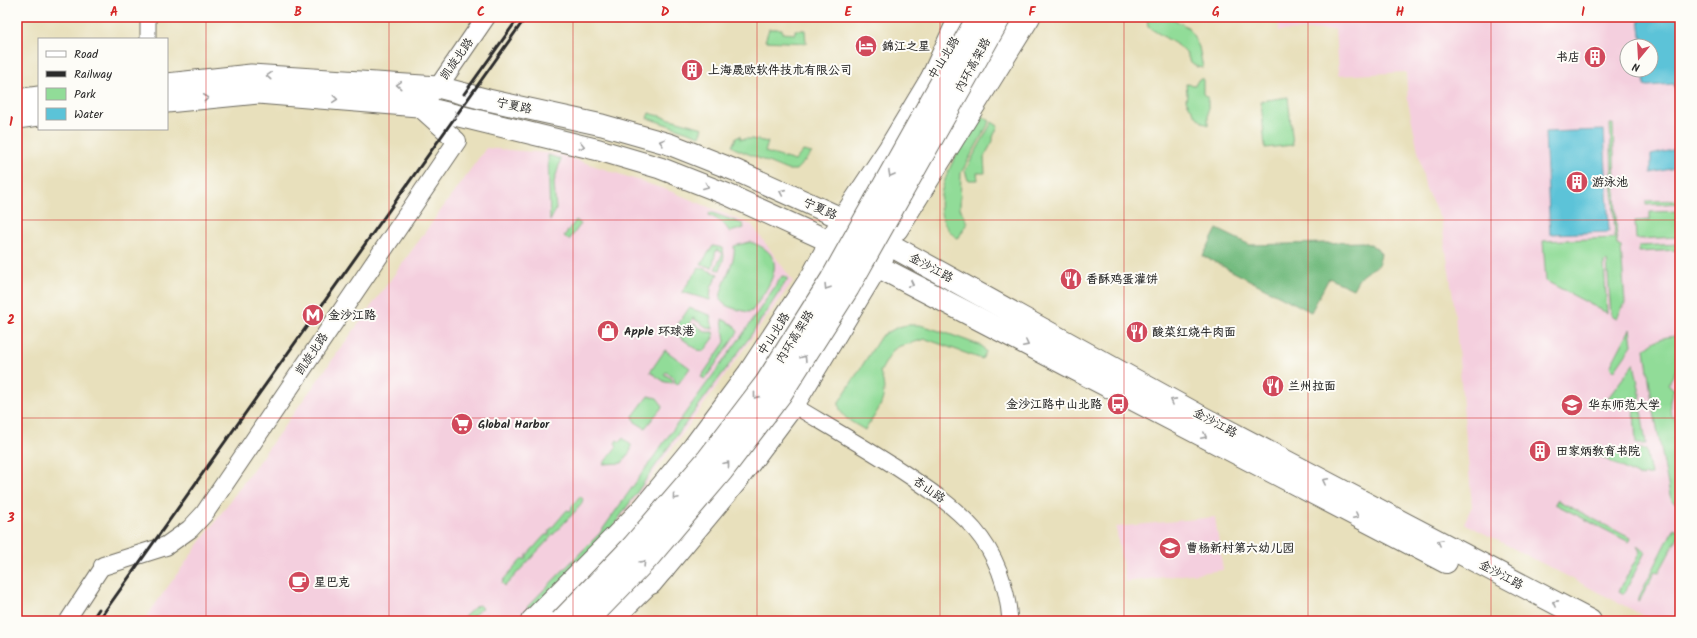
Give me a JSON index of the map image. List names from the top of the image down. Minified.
{"streets":{"main road":["中山北路","内环高架路","宁夏路","金沙江路"],"street":["凯旋北路","杏山路"]},"crossings":[["中山北路","宁夏路"],["中山北路","金沙江路"],["凯旋北路","宁夏路"],["宁夏路","金沙江路"]],"places":{"hotel":["錦江之星"],"building":["书店","上海晟欧软件技术有限公司","游泳池","田家炳教育书院"],"restaurant":["香酥鸡蛋灌饼","酸菜红烧牛肉面","兰州拉面"],"metro station":["金沙江路"],"shop":["Apple 环球港"],"bus stop":["金沙江路中山北路"],"school or university":["华东师范大学","曹杨新村第六幼儿园"],"supermarket":["Global Harbor"],"cafe":["星巴克"]},"legend":["Road","Railway","Park","Water"],"north":"bottom","grid":{"columns":["A","B","C","D","E","F","G","H","I"],"rows":["1","2","3"]}}
